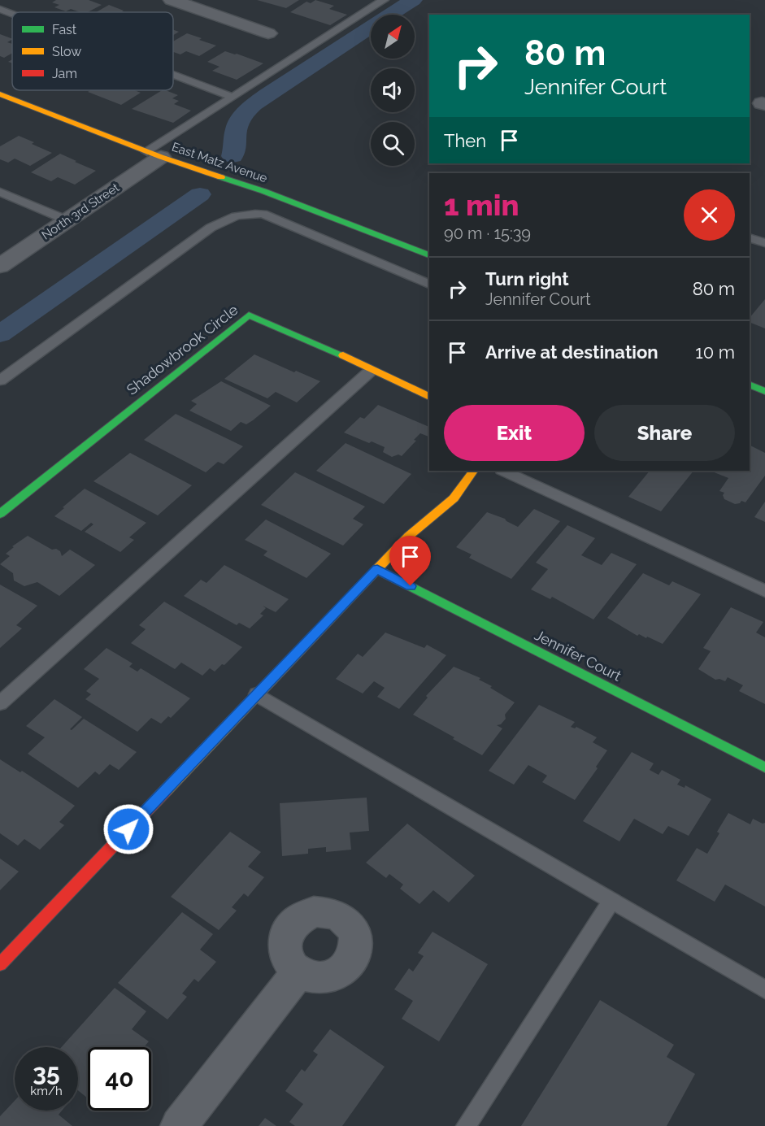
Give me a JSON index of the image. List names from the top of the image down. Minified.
{"streets":{"street":["East Matz Avenue","North 3rd Street","Shadowbrook Circle","Jennifer Court"]},"crossings":[["East Matz Avenue","North 3rd Street"]],"legend":["Fast","Slow","Jam"],"north":"top right","page":{"turn":["80 m","Jennifer Court"],"then":"Then","heading":["1 min","90 m · 15:39"],"list":[{"name":"Turn right","note":"Jennifer Court","value":"80 m"},{"name":"Arrive at destination","value":"10 m"}],"buttons":["Exit","Share"],"speed":"35 km/h","limit":"40"}}
